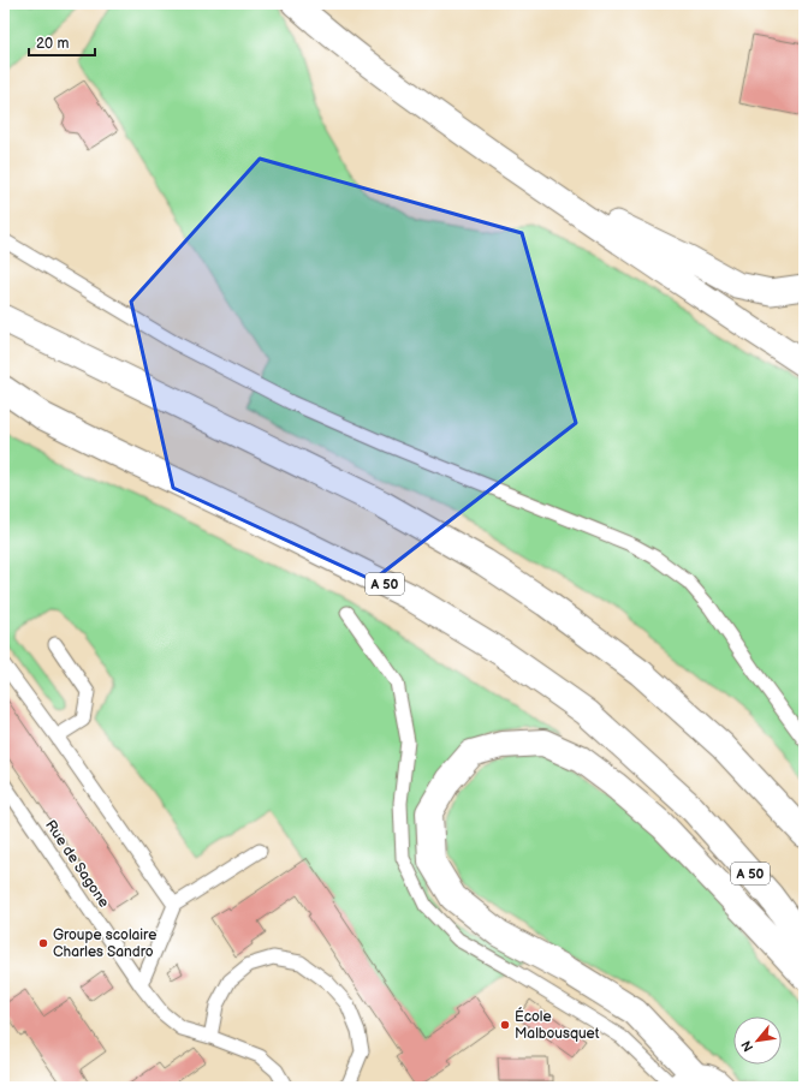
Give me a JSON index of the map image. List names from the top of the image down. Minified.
{"streets":{"main road":["A 50"],"lane":["Rue de Sagone"]},"places":["Groupe scolaire Charles Sandro","École Malbousquet"],"scale_bar":"20 m","north":"bottom left"}
